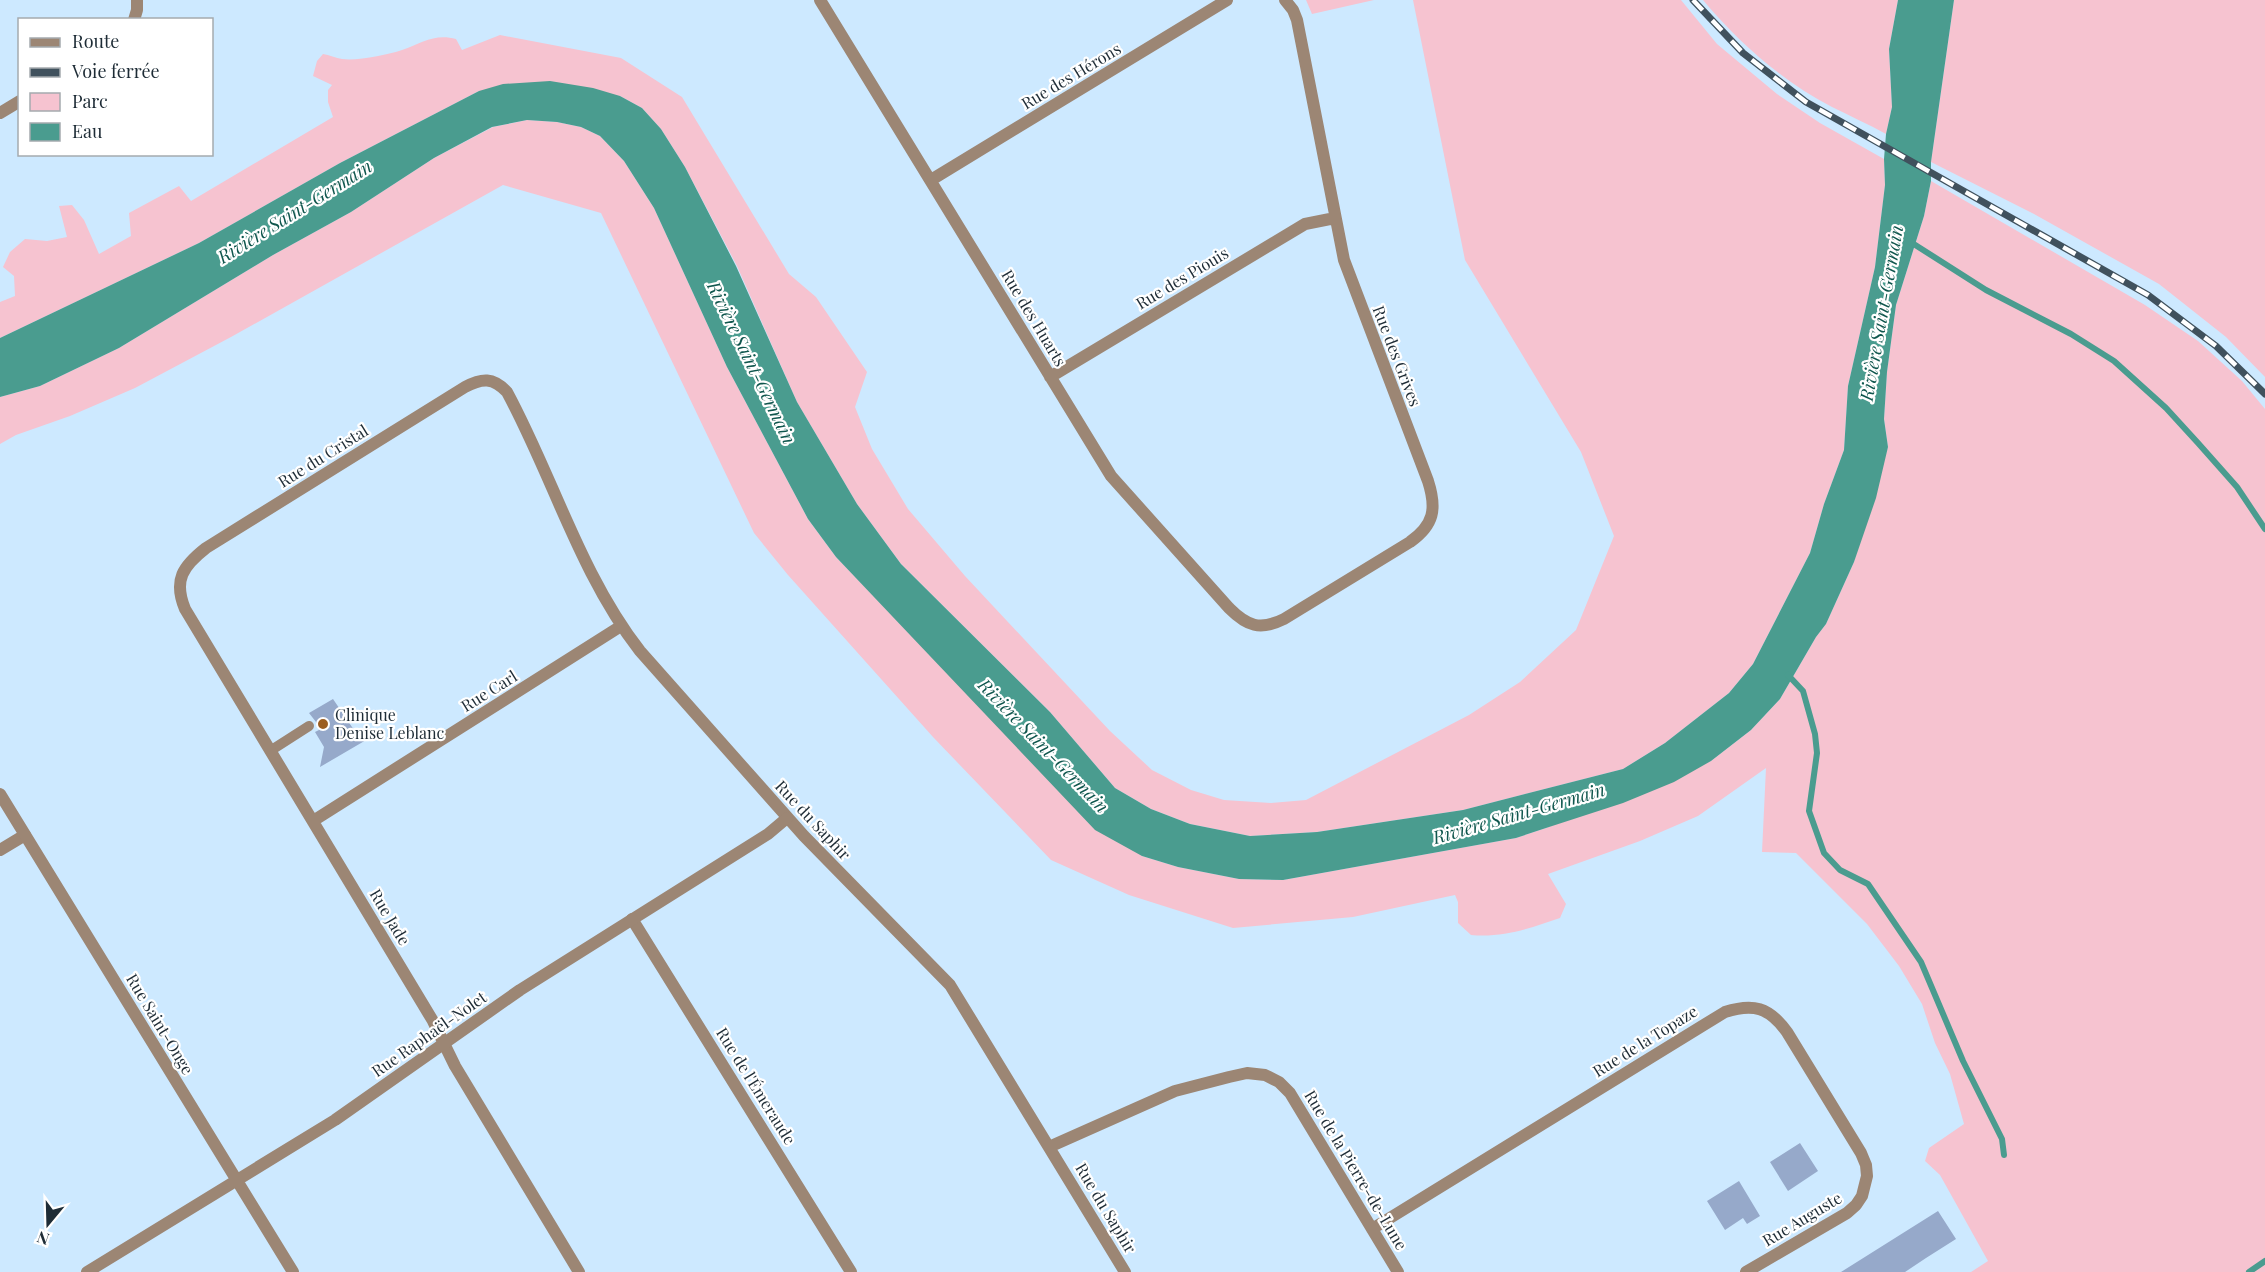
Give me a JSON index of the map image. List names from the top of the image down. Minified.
{"streets":{"street":["Rue des Hérons","Rue des Piouis","Rue des Huarts","Rue des Grives","Rue du Cristal","Rue Carl","Rue du Saphir","Rue Jade","Rue Saint-Onge","Rue Raphaël-Nolet","Rue de la Topaze","Rue de l'Émeraude","Rue de la Pierre-de-Lune","Rue Auguste"]},"crossings":[["Rue des Hérons","Rue des Huarts"],["Rue des Piouis","Rue des Huarts"],["Rue des Piouis","Rue des Grives"],["Rue des Huarts","Rue des Grives"],["Rue du Cristal","Rue du Saphir"],["Rue du Cristal","Rue Jade"],["Rue Carl","Rue du Saphir"],["Rue Carl","Rue Jade"],["Rue du Saphir","Rue Raphaël-Nolet"],["Rue du Saphir","Rue de la Pierre-de-Lune"],["Rue Jade","Rue Raphaël-Nolet"],["Rue Saint-Onge","Rue Raphaël-Nolet"],["Rue Raphaël-Nolet","Rue de l'Émeraude"],["Rue de la Topaze","Rue de la Pierre-de-Lune"],["Rue de la Topaze","Rue Auguste"]],"water":["Rivière Saint-Germain"],"places":["Clinique Denise Leblanc"],"legend":["Route","Voie ferrée","Parc","Eau"],"north":"bottom"}
